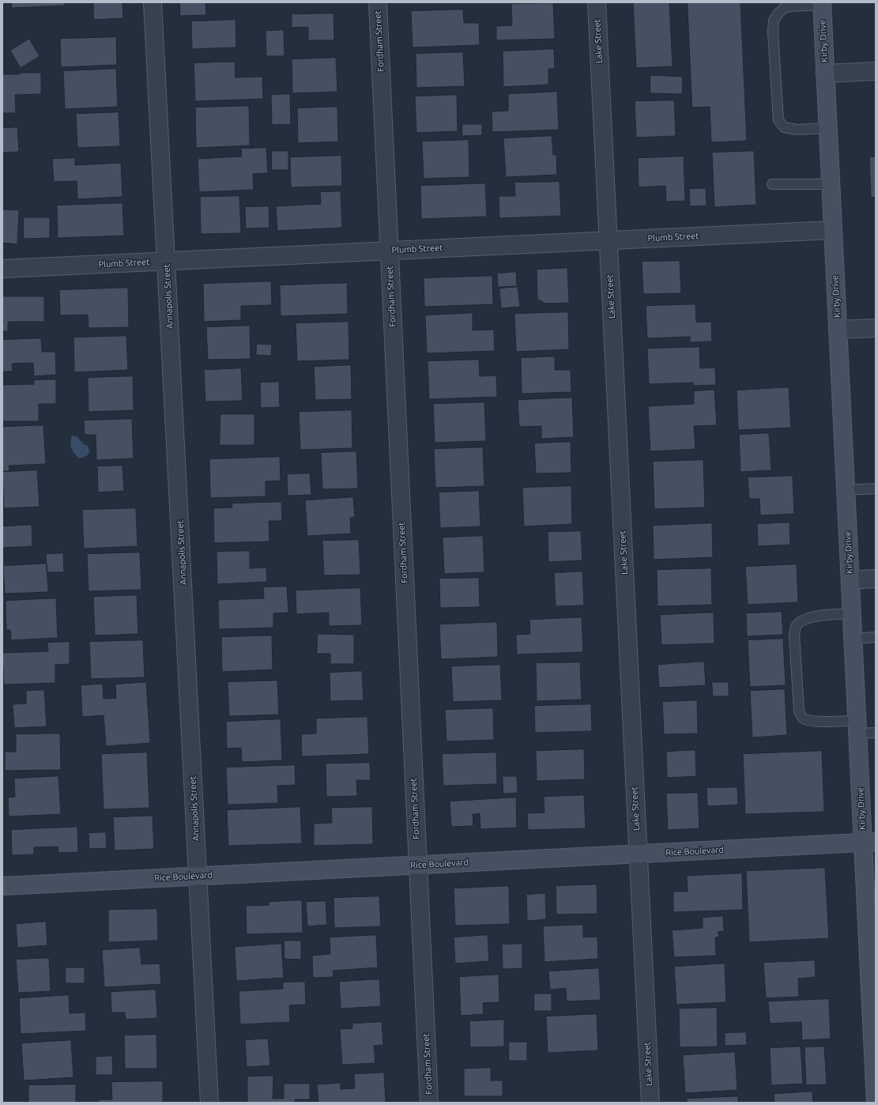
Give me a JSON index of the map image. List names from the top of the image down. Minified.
{"streets":{"main road":["Kirby Drive","Rice Boulevard"],"street":["Fordham Street","Lake Street","Plumb Street","Annapolis Street"]},"crossings":[["Fordham Street","Plumb Street"],["Fordham Street","Rice Boulevard"],["Lake Street","Plumb Street"],["Lake Street","Rice Boulevard"],["Kirby Drive","Plumb Street"],["Kirby Drive","Rice Boulevard"],["Plumb Street","Annapolis Street"],["Annapolis Street","Rice Boulevard"]]}
